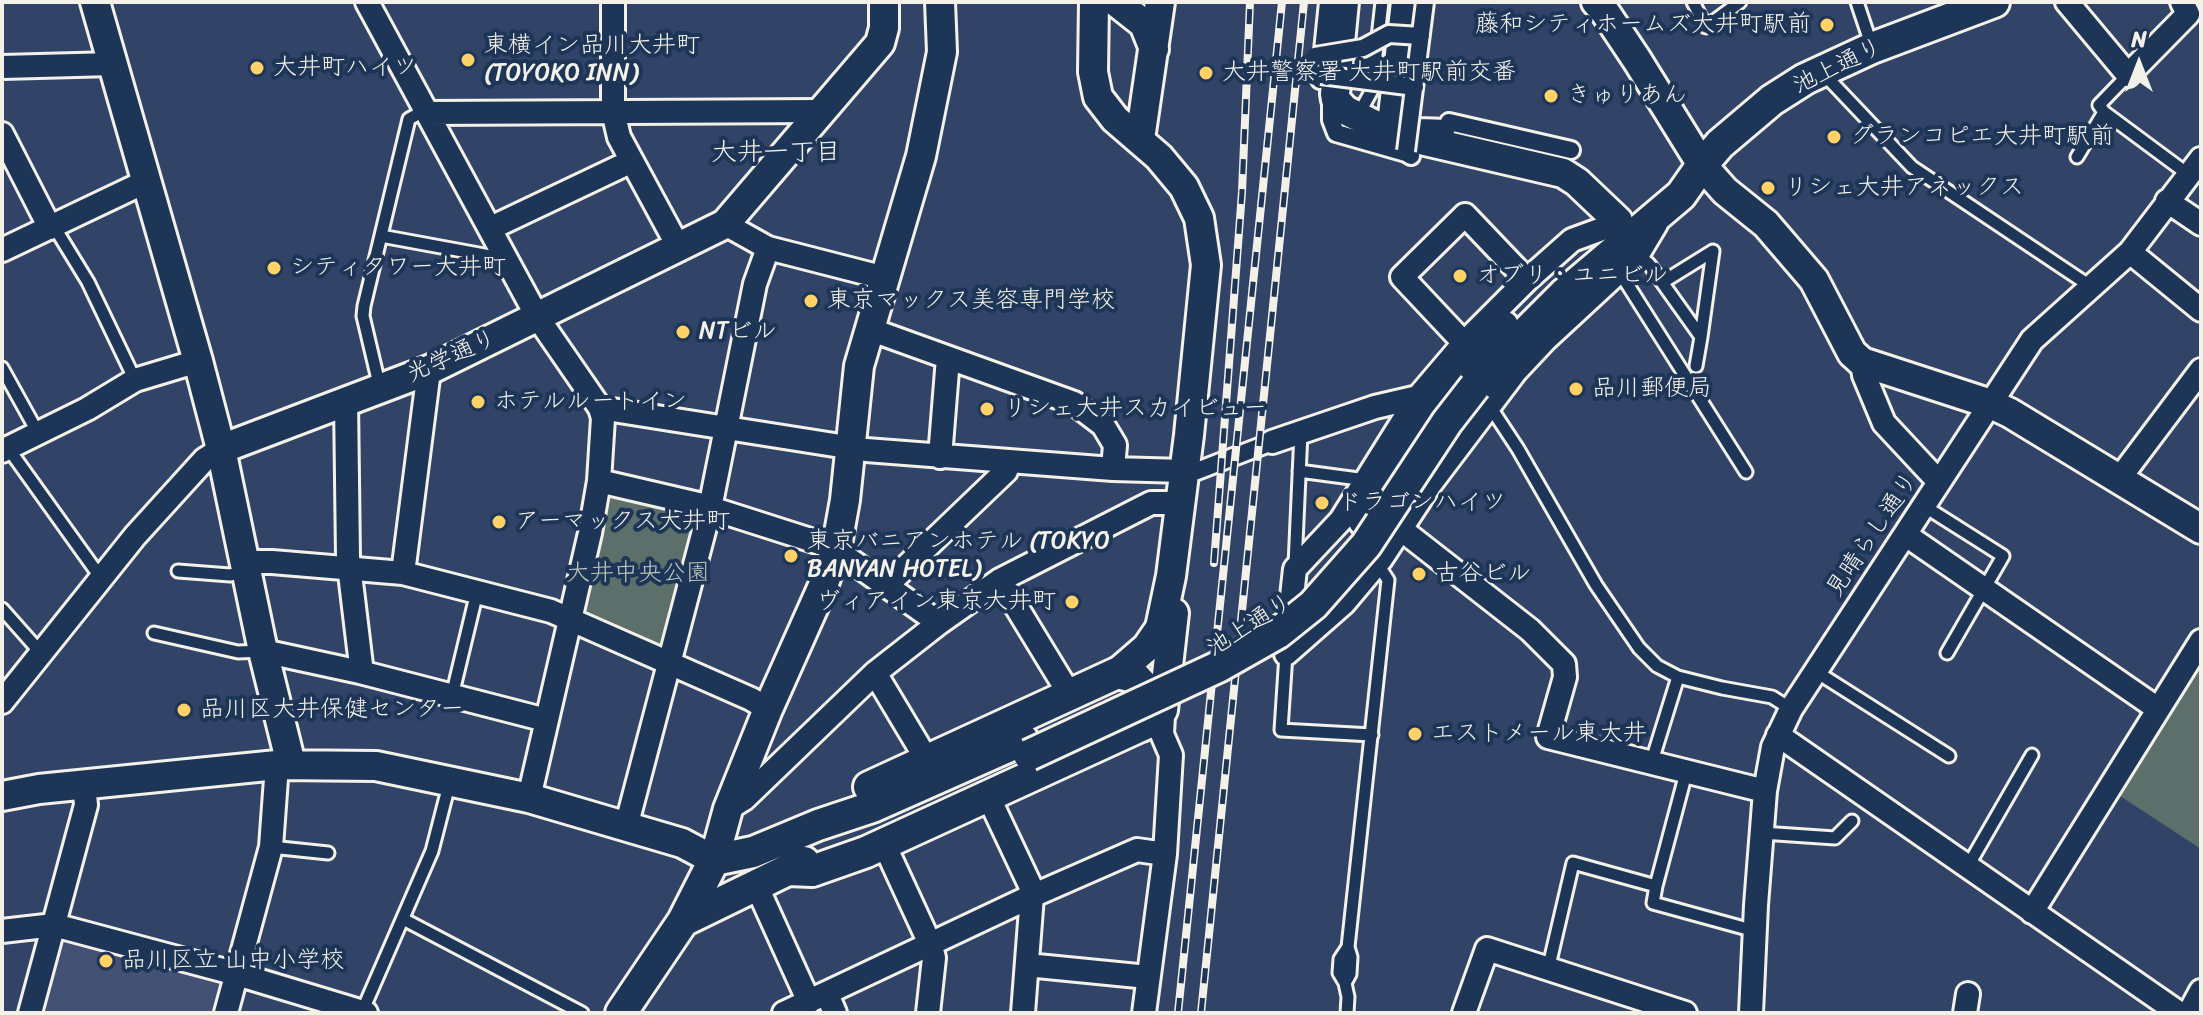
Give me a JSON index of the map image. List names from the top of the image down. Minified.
{"streets":{"main road":["池上通り"],"street":["光学通り","見晴らし通り"]},"districts":["大井一丁目"],"parks":["大井中央公園"],"places":["藤和シティホームズ大井町駅前","東横イン品川大井町 (TOYOKO INN)","大井町ハイツ","大井警察署 大井町駅前交番","きゅりあん","グランコピエ大井町駅前","リシェ大井アネックス","シティタワー大井町","オブリ・ユニビル","東京マックス美容専門学校","NTビル","品川郵便局","ホテルルートイン","リシェ大井スカイビュー","ドラゴンハイツ","アーマックス大井町","東京バニアンホテル (TOKYO BANYAN HOTEL)","古谷ビル","ヴィアイン東京大井町","品川区大井保健センター","エストメール東大井","品川区立 山中小学校"],"north":"top"}
